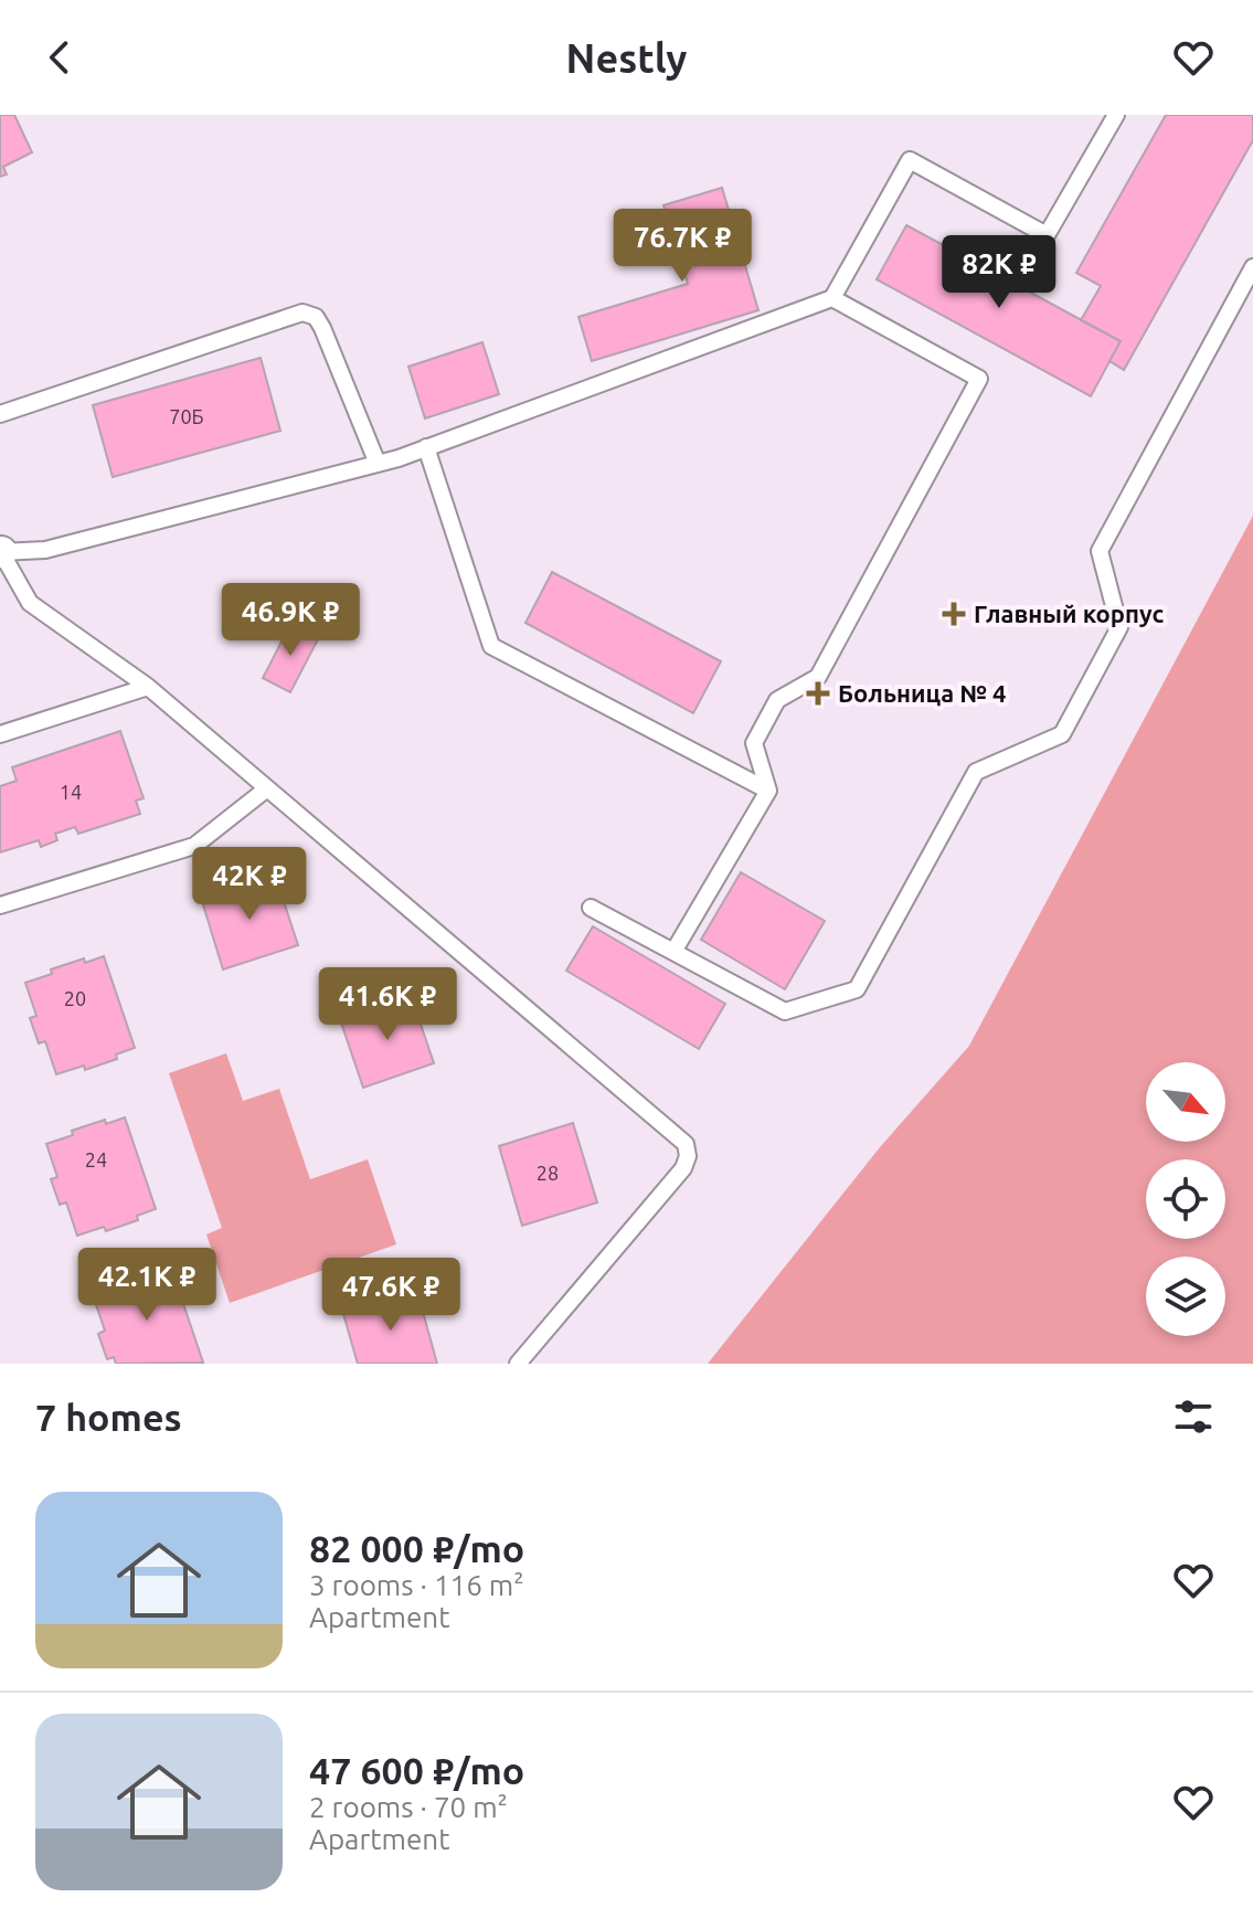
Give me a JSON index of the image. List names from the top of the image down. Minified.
{"places":{"health":["Главный корпус","Больница № 4"]},"house_numbers":["70Б","14","20","24","28"],"north":"bottom right","page":{"header":"Nestly","price":["76.7K ₽","82K ₽","46.9K ₽","42K ₽","41.6K ₽","42.1K ₽","47.6K ₽"],"heading":"7 homes","list":[{"name":"82 000 ₽/mo","note":"3 rooms · 116 m² · Apartment"},{"name":"47 600 ₽/mo","note":"2 rooms · 70 m² · Apartment"}]}}
